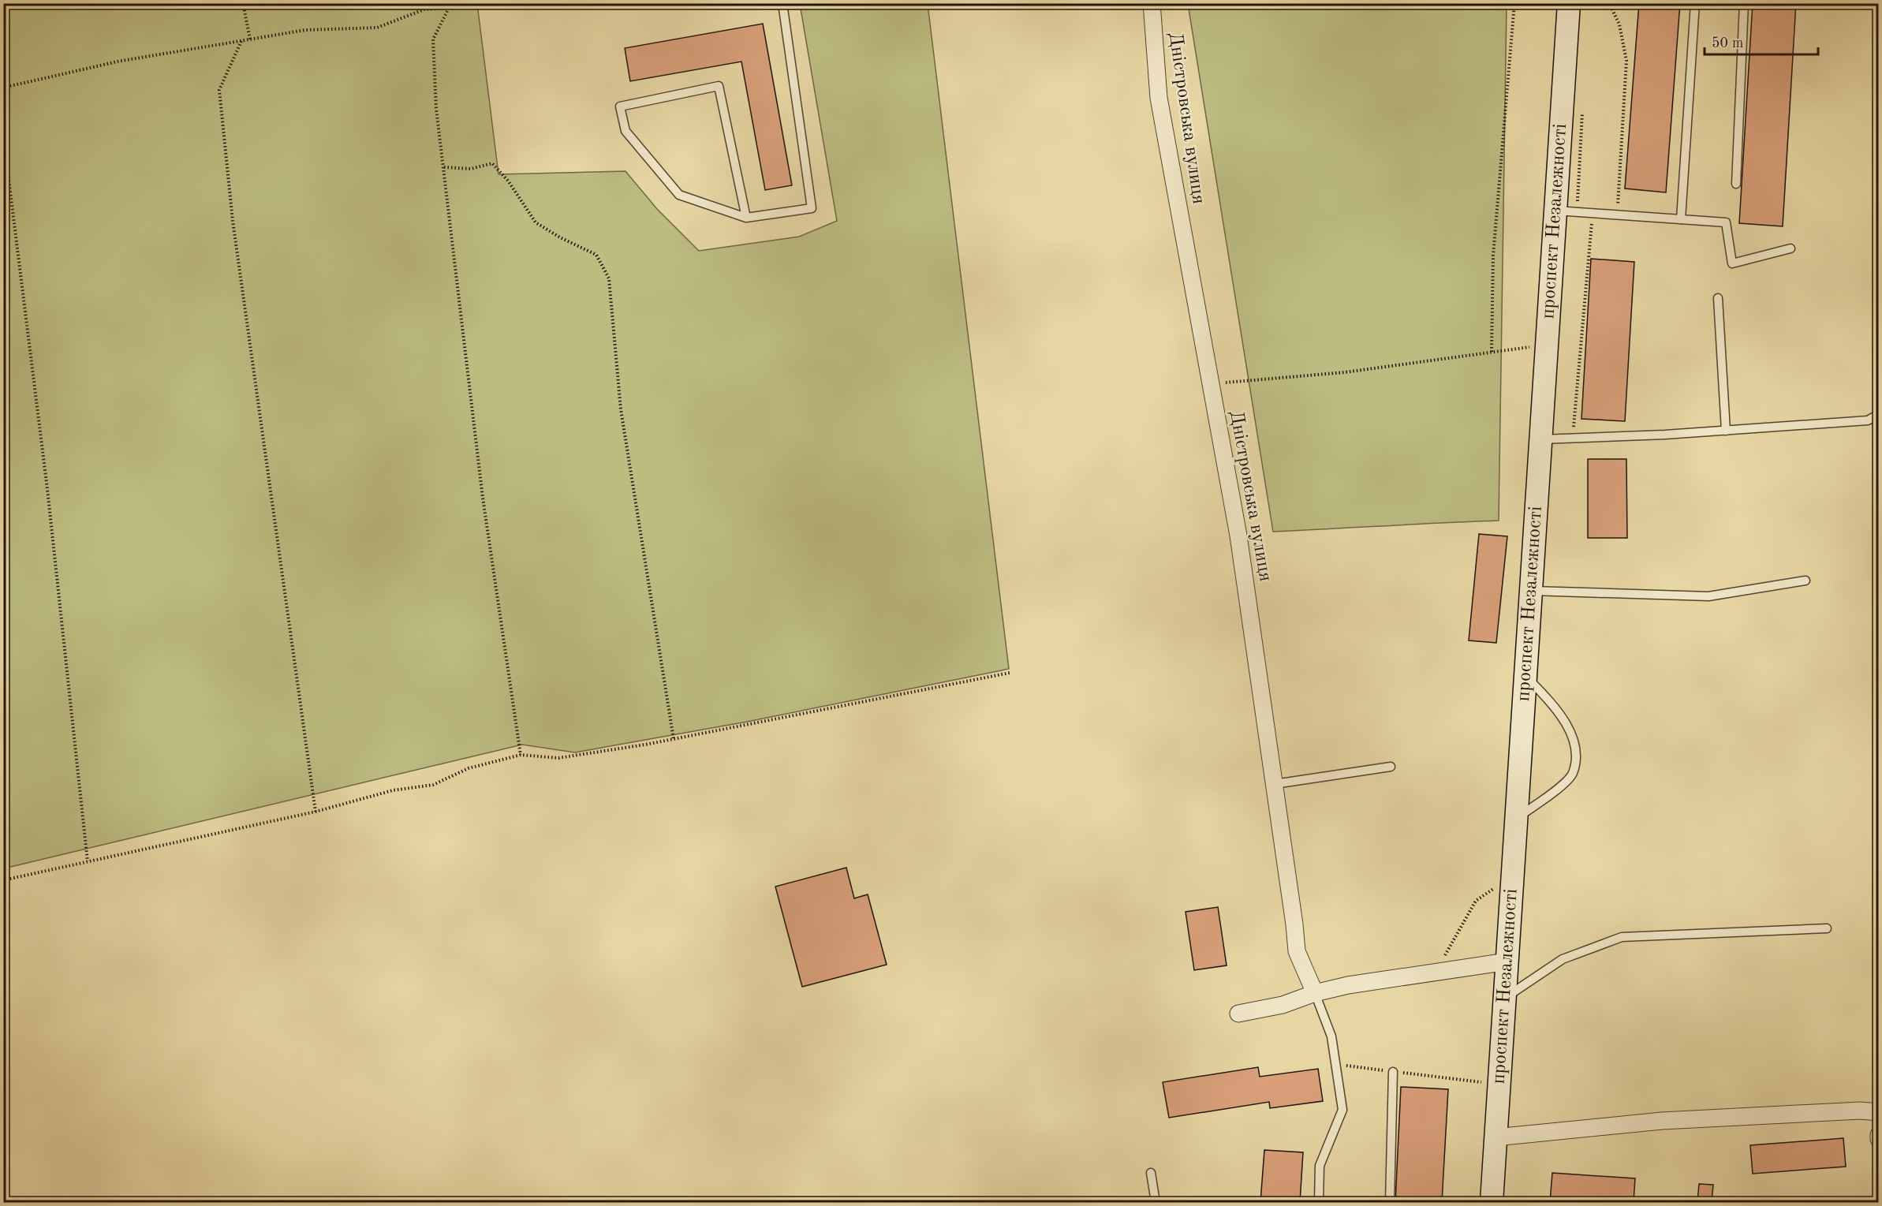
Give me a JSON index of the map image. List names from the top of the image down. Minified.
{"streets":{"main road":["проспект Незалежності"],"street":["Дністровська вулиця"]},"scale_bar":"50 m"}
